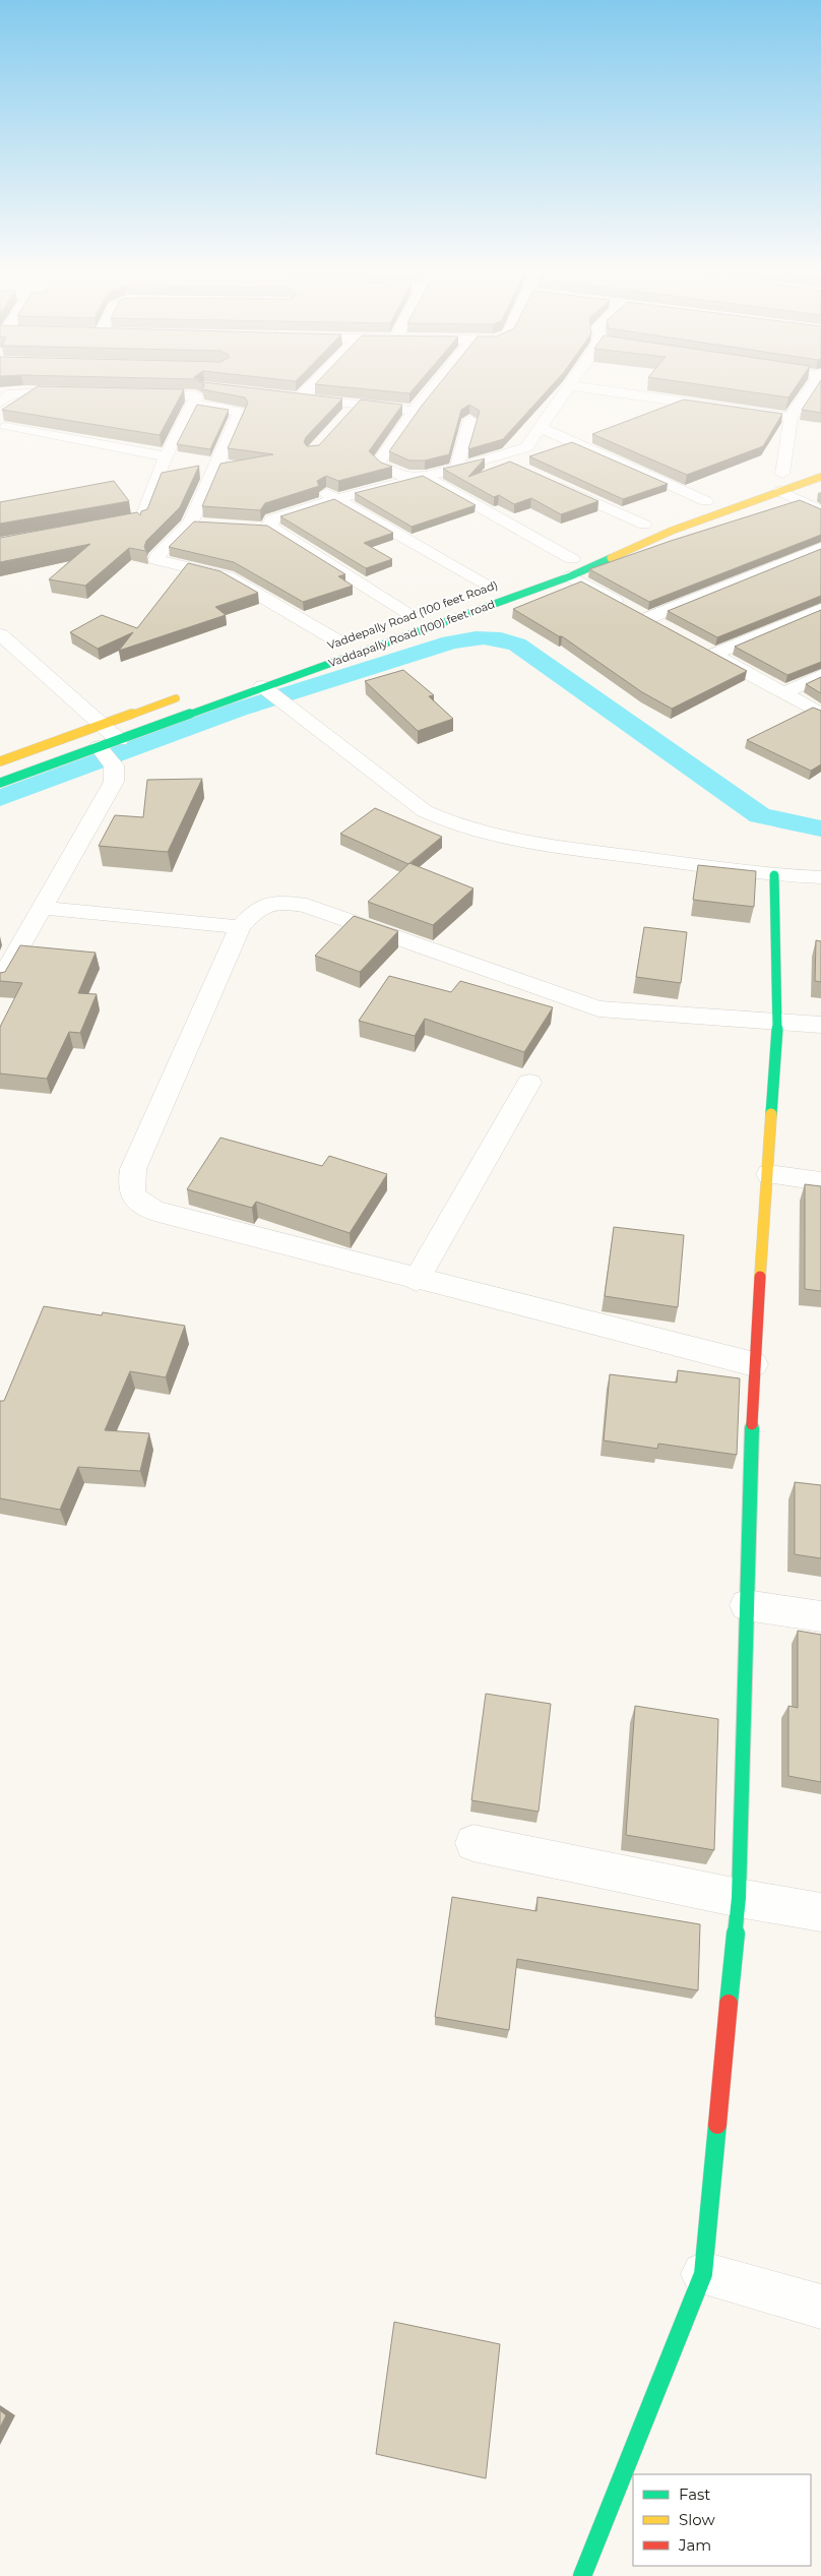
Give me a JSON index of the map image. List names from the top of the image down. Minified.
{"streets":{"main road":["Vaddepally Road (100 feet Road)","Vaddapally Road (100) feet road"]},"legend":["Fast","Slow","Jam"]}
